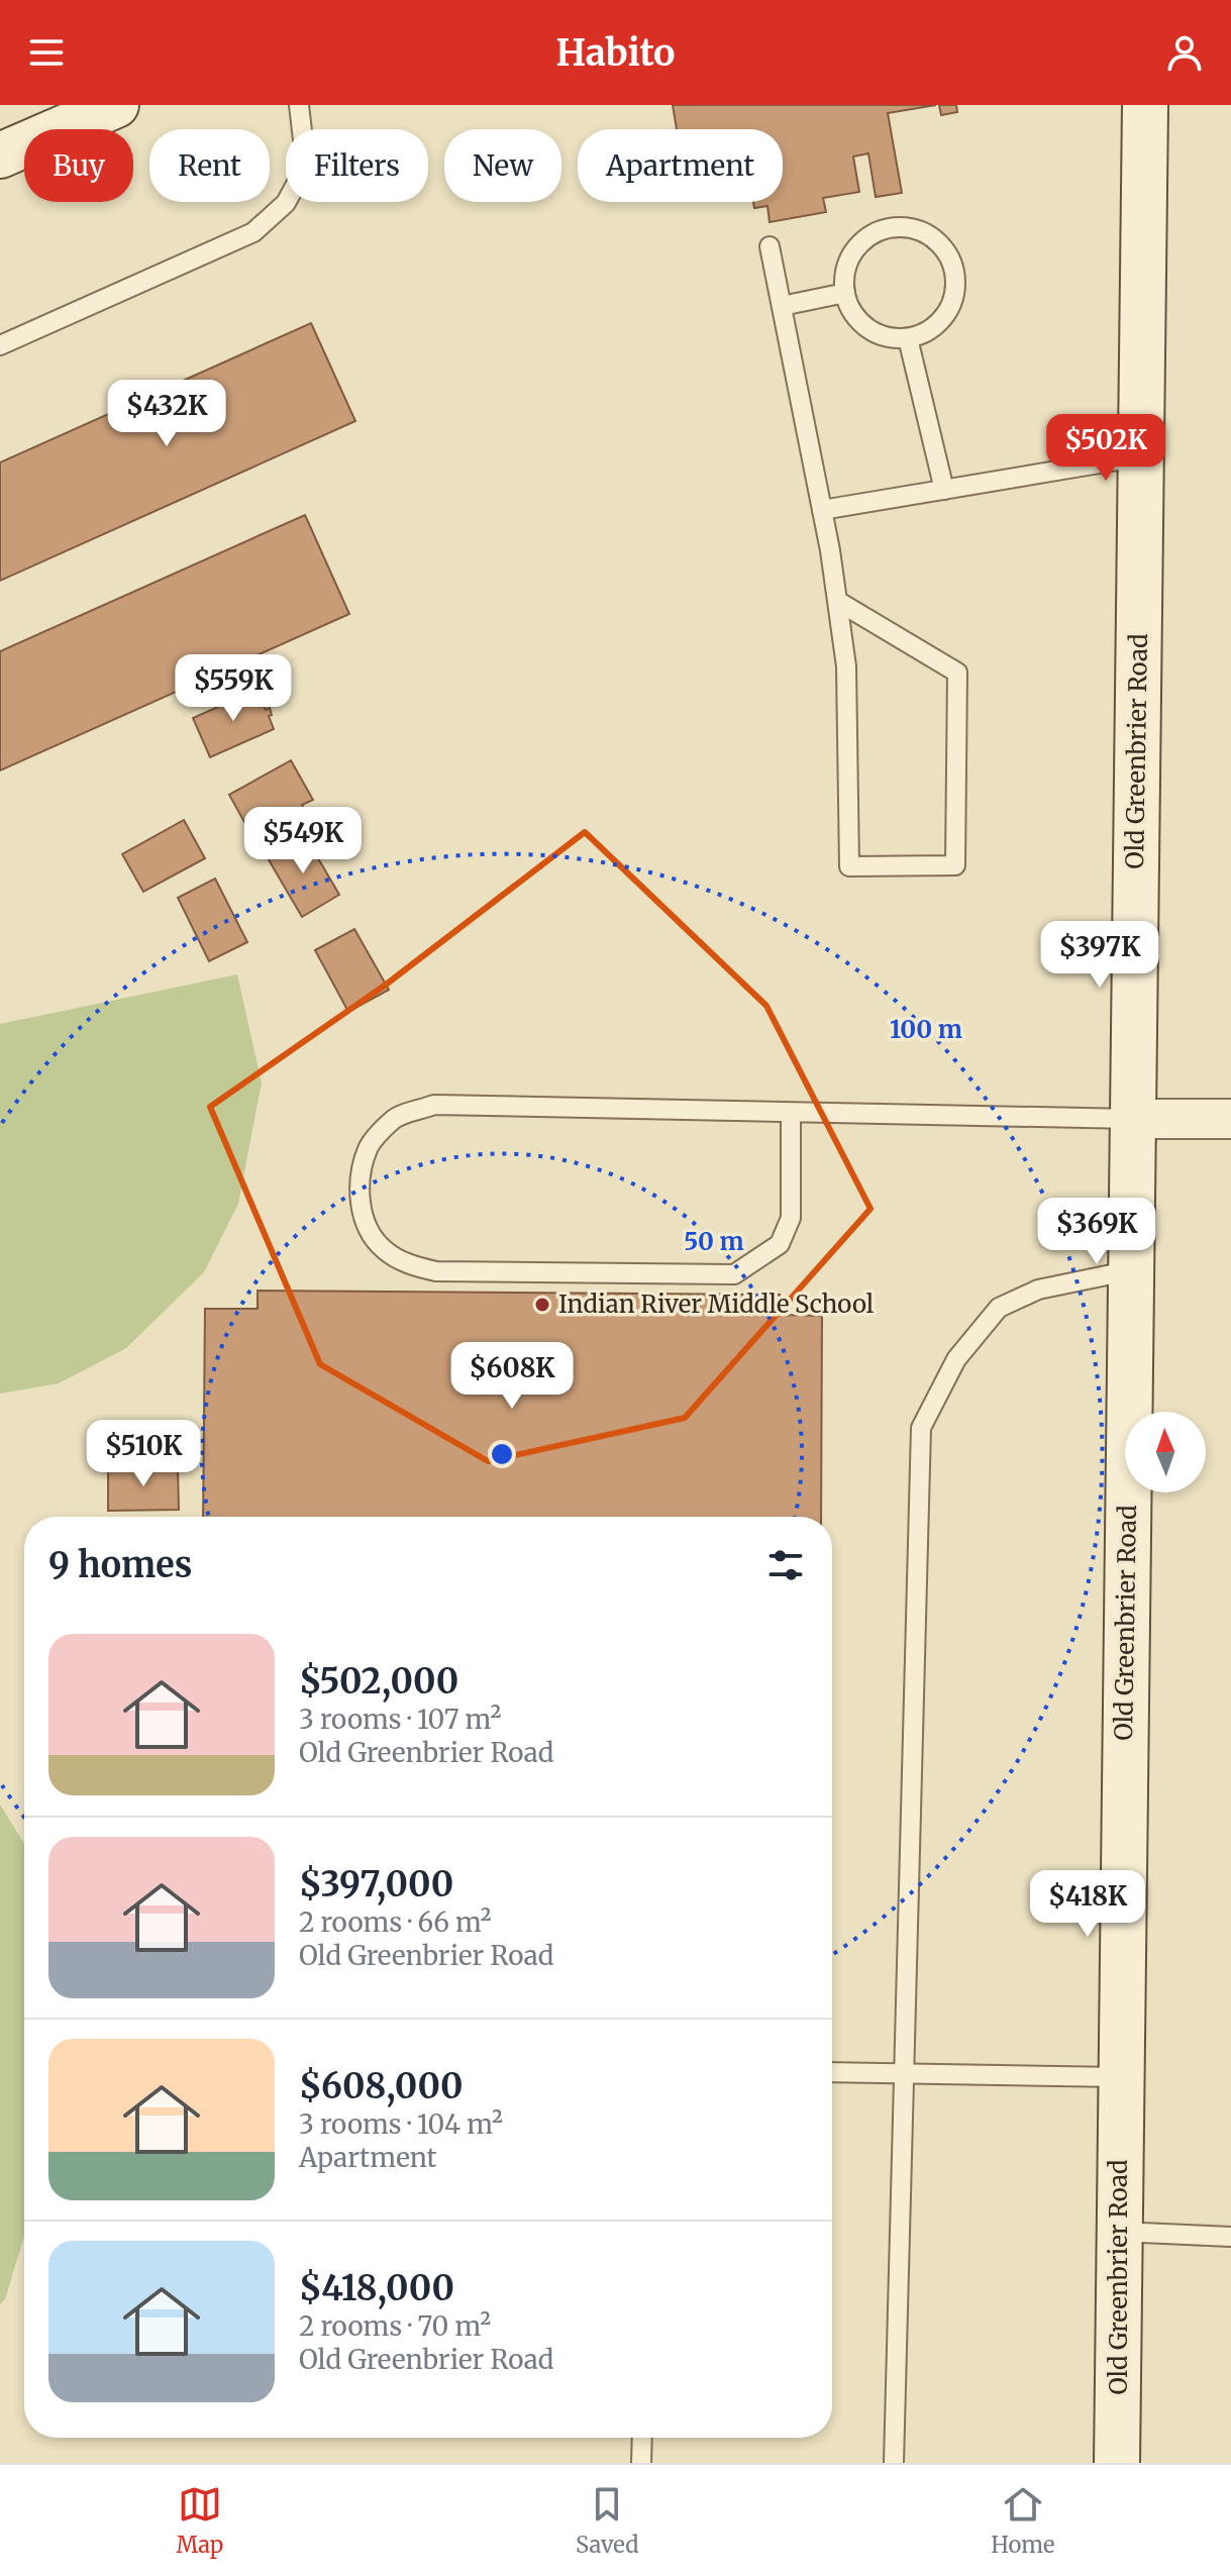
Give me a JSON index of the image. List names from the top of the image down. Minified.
{"streets":{"street":["Old Greenbrier Road"]},"places":["Indian River Middle School"],"north":"top","page":{"header":"Habito","chip":["Buy","Rent","Filters","New","Apartment"],"price":["$432K","$502K","$559K","$549K","$397K","$369K","$608K","$510K","$418K"],"heading":"9 homes","list":[{"name":"$502,000","note":"3 rooms · 107 m² · Old Greenbrier Road"},{"name":"$397,000","note":"2 rooms · 66 m² · Old Greenbrier Road"},{"name":"$608,000","note":"3 rooms · 104 m² · Apartment"},{"name":"$418,000","note":"2 rooms · 70 m² · Old Greenbrier Road"}],"tabs":["Map","Saved","Home"]},"rings":["100 m","50 m"]}
